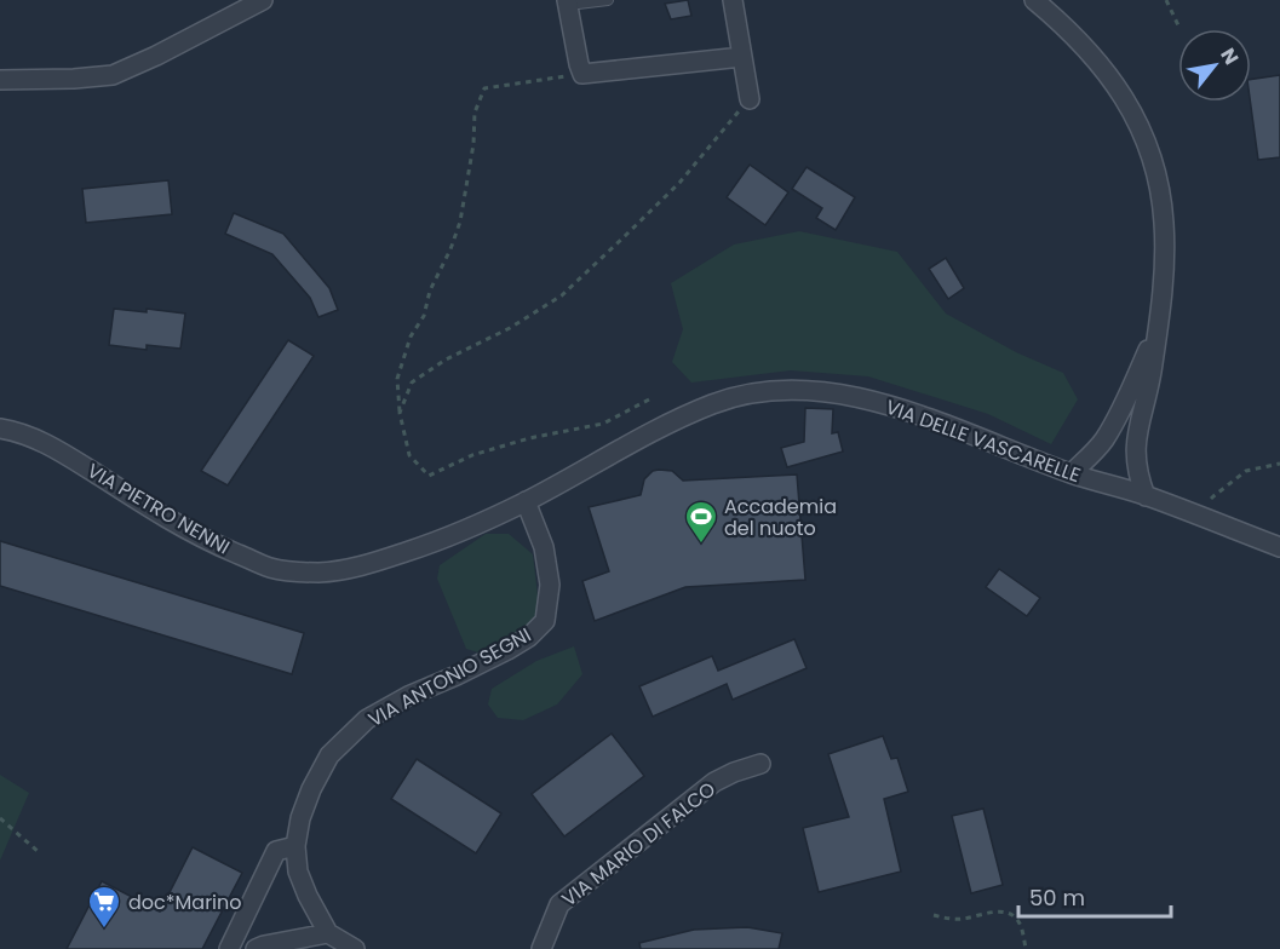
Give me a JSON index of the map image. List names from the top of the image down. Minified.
{"streets":{"street":["VIA DELLE VASCARELLE","VIA PIETRO NENNI","VIA ANTONIO SEGNI","VIA MARIO DI FALCO"]},"crossings":[["VIA DELLE VASCARELLE","VIA PIETRO NENNI"],["VIA DELLE VASCARELLE","VIA ANTONIO SEGNI"],["VIA PIETRO NENNI","VIA ANTONIO SEGNI"]],"places":{"sports":["Accademia del nuoto"],"supermarket":["doc*Marino"]},"scale_bar":"50 m","north":"top right"}
